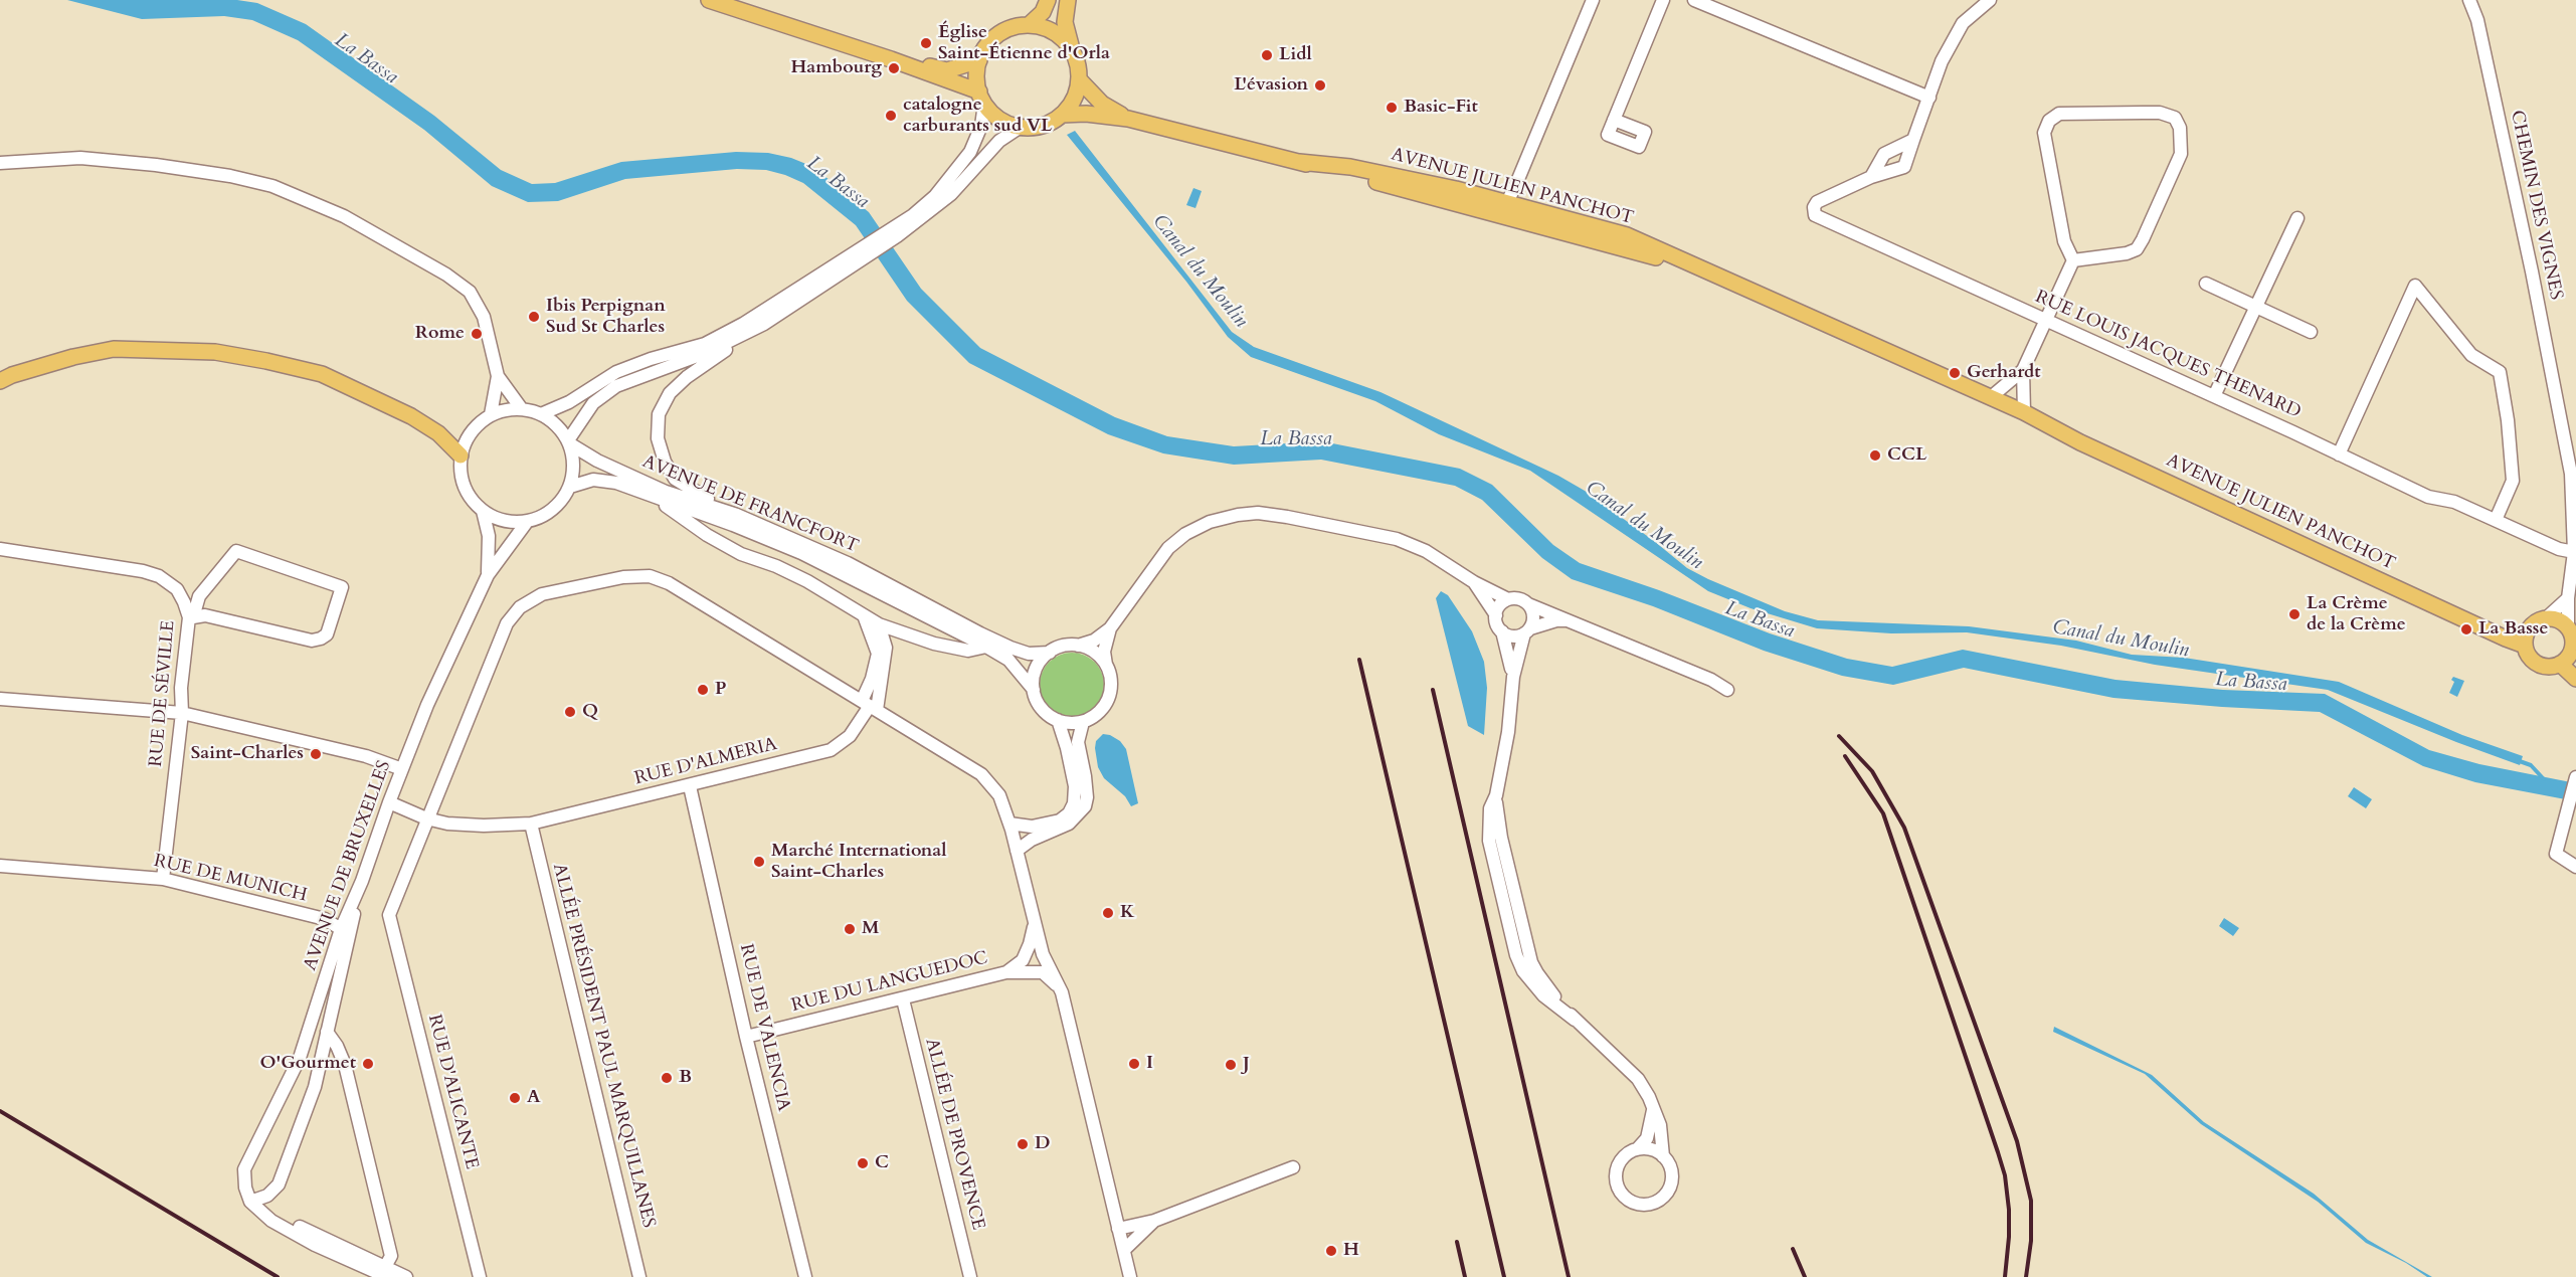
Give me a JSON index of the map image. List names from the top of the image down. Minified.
{"streets":{"main road":["AVENUE JULIEN PANCHOT"],"street":["CHEMIN DES VIGNES","RUE LOUIS JACQUES THENARD","AVENUE DE FRANCFORT","RUE DE SÉVILLE","RUE D'ALMERIA","AVENUE DE BRUXELLES","RUE DE MUNICH","RUE DU LANGUEDOC","RUE DE VALENCIA","ALLÉE PRÉSIDENT PAUL MARQUILLANES","RUE D'ALICANTE","ALLÉE DE PROVENCE"]},"crossings":[["AVENUE JULIEN PANCHOT","CHEMIN DES VIGNES"],["CHEMIN DES VIGNES","RUE LOUIS JACQUES THENARD"],["AVENUE DE FRANCFORT","AVENUE DE BRUXELLES"],["RUE DE SÉVILLE","RUE DE MUNICH"],["RUE D'ALMERIA","AVENUE DE BRUXELLES"],["RUE D'ALMERIA","RUE DE VALENCIA"],["RUE D'ALMERIA","ALLÉE PRÉSIDENT PAUL MARQUILLANES"],["RUE D'ALMERIA","RUE D'ALICANTE"],["AVENUE DE BRUXELLES","RUE DE MUNICH"],["RUE DU LANGUEDOC","RUE DE VALENCIA"],["RUE DU LANGUEDOC","ALLÉE DE PROVENCE"]],"water":["La Bassa","Canal du Moulin"],"places":["Église Saint-Étienne d'Orla","Lidl","Hambourg","L'évasion","Basic-Fit","catalogne carburants sud VL","Ibis Perpignan Sud St Charles","Rome","Gerhardt","CCL","La Crème de la Crème","La Basse","P","Q","Saint-Charles","Marché International Saint-Charles","K","M","O'Gourmet","I","J","B","A","D","C","H"]}
